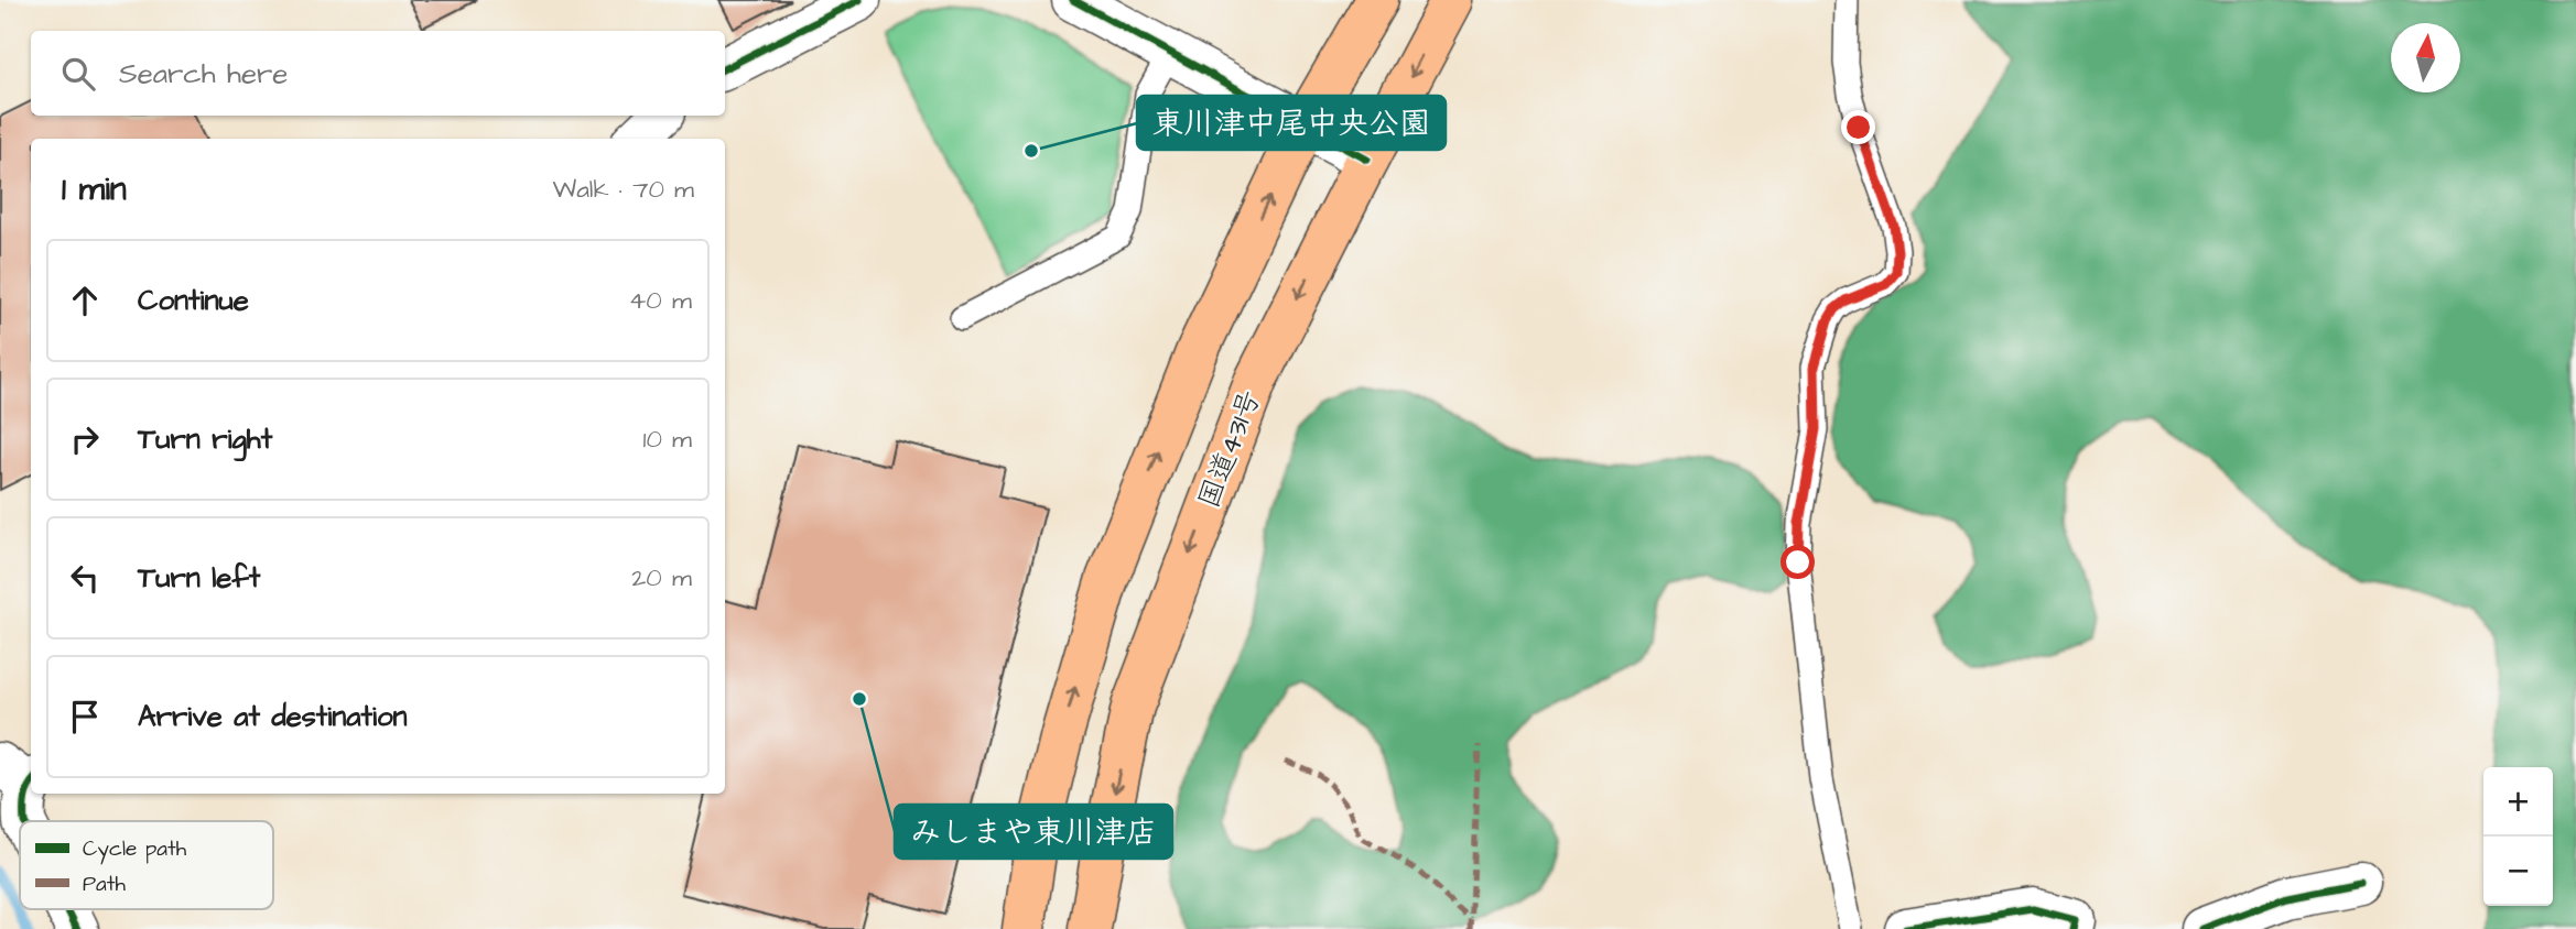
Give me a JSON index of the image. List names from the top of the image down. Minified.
{"streets":{"highway":["国道431号"]},"places":["東川津中尾中央公園","みしまや東川津店"],"legend":["Cycle path","Path"],"north":"top","page":{"search":"Search here","heading":["1 min","Walk · 70 m"],"list":[["Continue","40 m"],["Turn right","10 m"],["Turn left","20 m"],"Arrive at destination"],"map_buttons":["+","−"]}}
